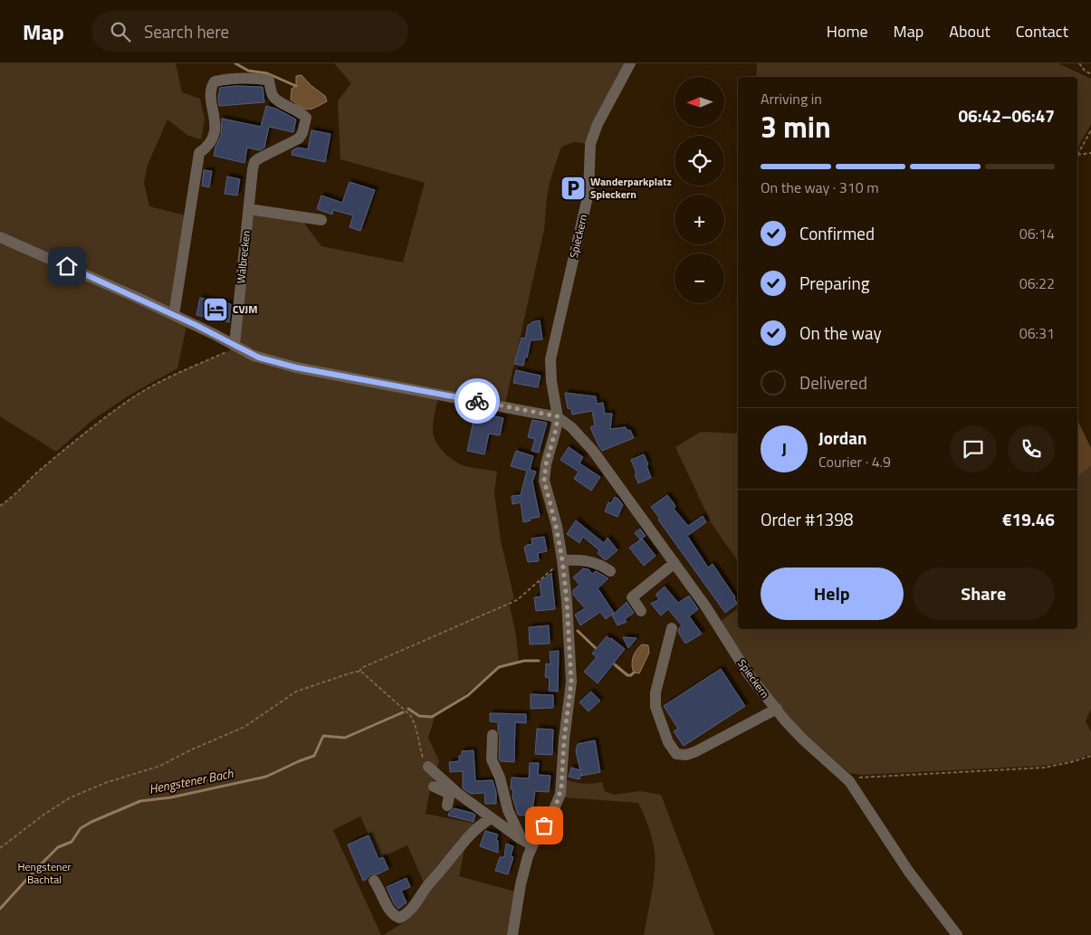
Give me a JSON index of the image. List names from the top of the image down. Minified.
{"streets":{"street":["Spieckern","Walbrecken"]},"crossings":[["Spieckern","Walbrecken"]],"water":["Hengstener Bach"],"parks":["Hengstener Bachtal"],"places":{"parking":["Wanderparkplatz Spieckern"],"hotel":["CVJM"]},"north":"left","page":{"header":"Map","search":"Search here","nav":["Home","Map","About","Contact"],"map_buttons":["+","−"],"heading":["3 min","Arriving in","06:42–06:47"],"panel":["Jordan","Courier · 4.9","Order #1398","€19.46"],"bar":"On the way · 310 m","list":[["Confirmed","06:14"],["Preparing","06:22"],["On the way","06:31"],"Delivered"],"round":"J","buttons":["Help","Share"]}}
